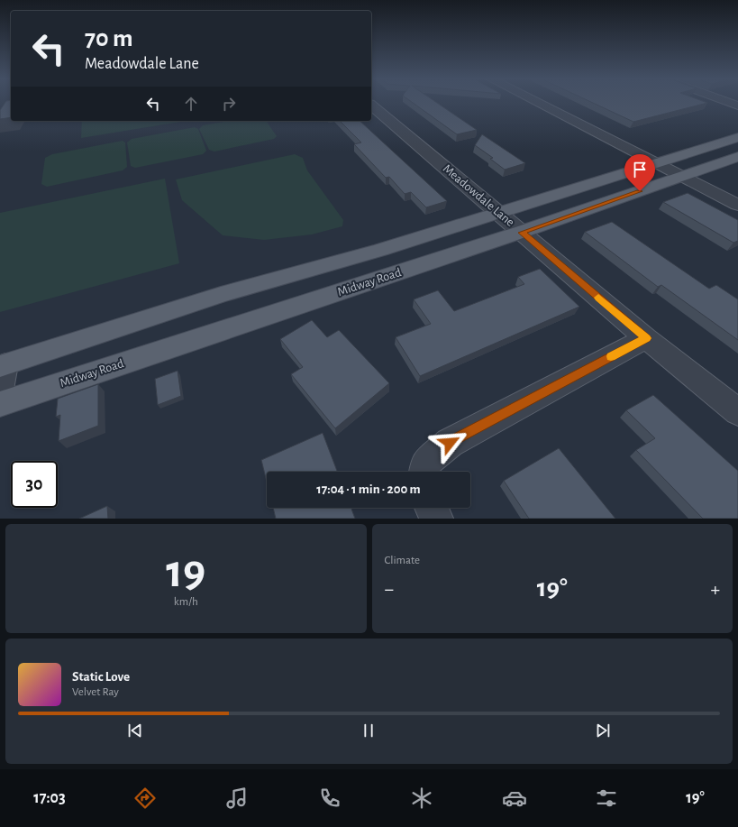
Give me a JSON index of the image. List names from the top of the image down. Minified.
{"streets":{"main road":["Midway Road"],"street":["Meadowdale Lane"]},"crossings":[["Meadowdale Lane","Midway Road"]],"page":{"turn":["70 m","Meadowdale Lane"],"limit":"30","trip":"17:04 · 1 min · 200 m","tile":[["19","km/h"],"Climate"],"heat":["−","19°","+"],"song":["Static Love","Velvet Ray"],"tabs":["17:03","19°"]}}
